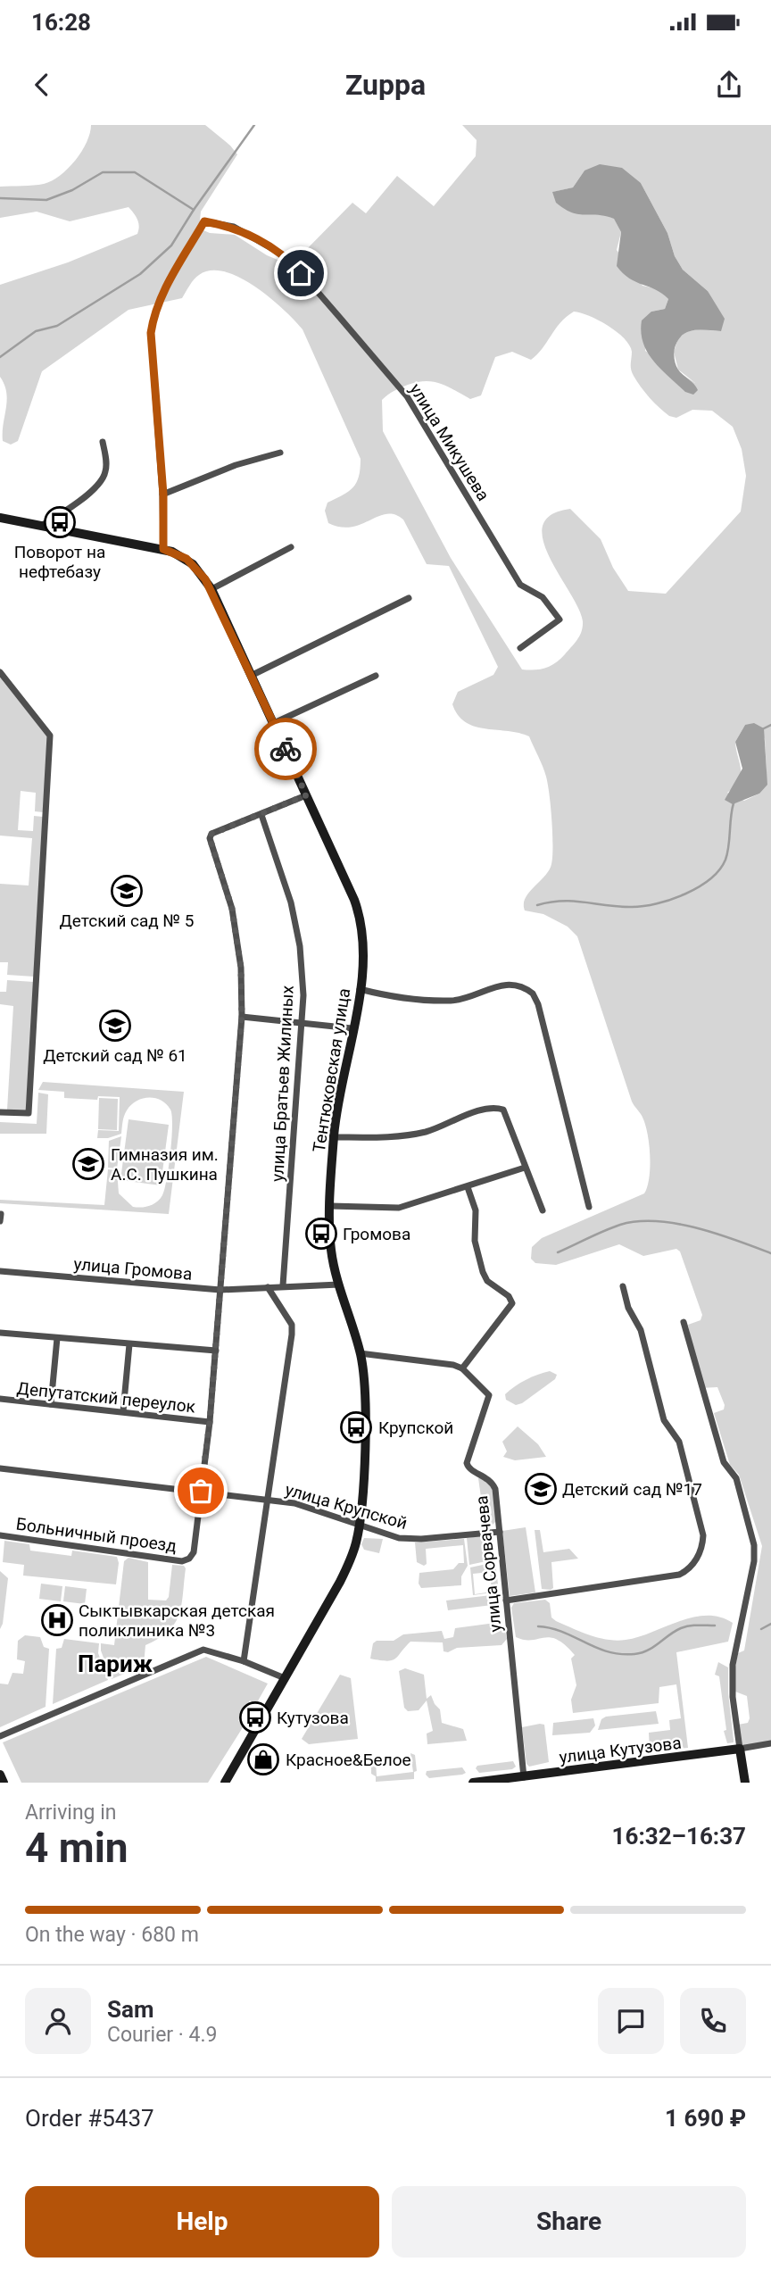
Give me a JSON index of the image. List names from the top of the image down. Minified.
{"streets":{"street":["улица Микушева","Тентюковская улица","улица Братьев Жилиных","улица Громова","Депутатский переулок","улица Крупской","Больничный проезд","улица Сорвачева","улица Кутузова"]},"crossings":[["Тентюковская улица","улица Громова"],["Тентюковская улица","улица Крупской"],["Тентюковская улица","улица Сорвачева"],["улица Братьев Жилиных","улица Громова"],["улица Крупской","Больничный проезд"],["улица Крупской","улица Сорвачева"],["улица Сорвачева","улица Кутузова"]],"districts":["Париж"],"places":{"bus stop":["Поворот на нефтебазу","Громова","Крупской","Кутузова"],"school or university":["Детский сад № 5","Детский сад № 61","Гимназия им. А.С. Пушкина","Детский сад №17"],"hospital":["Сыктывкарская детская поликлиника №3"],"shop":["Красное&Белое"]},"page":{"status":"16:28","header":"Zuppa","heading":["4 min","Arriving in","16:32–16:37"],"panel":["Sam","Courier · 4.9","Order #5437","1 690 ₽"],"bar":"On the way · 680 m","buttons":["Help","Share"]}}
